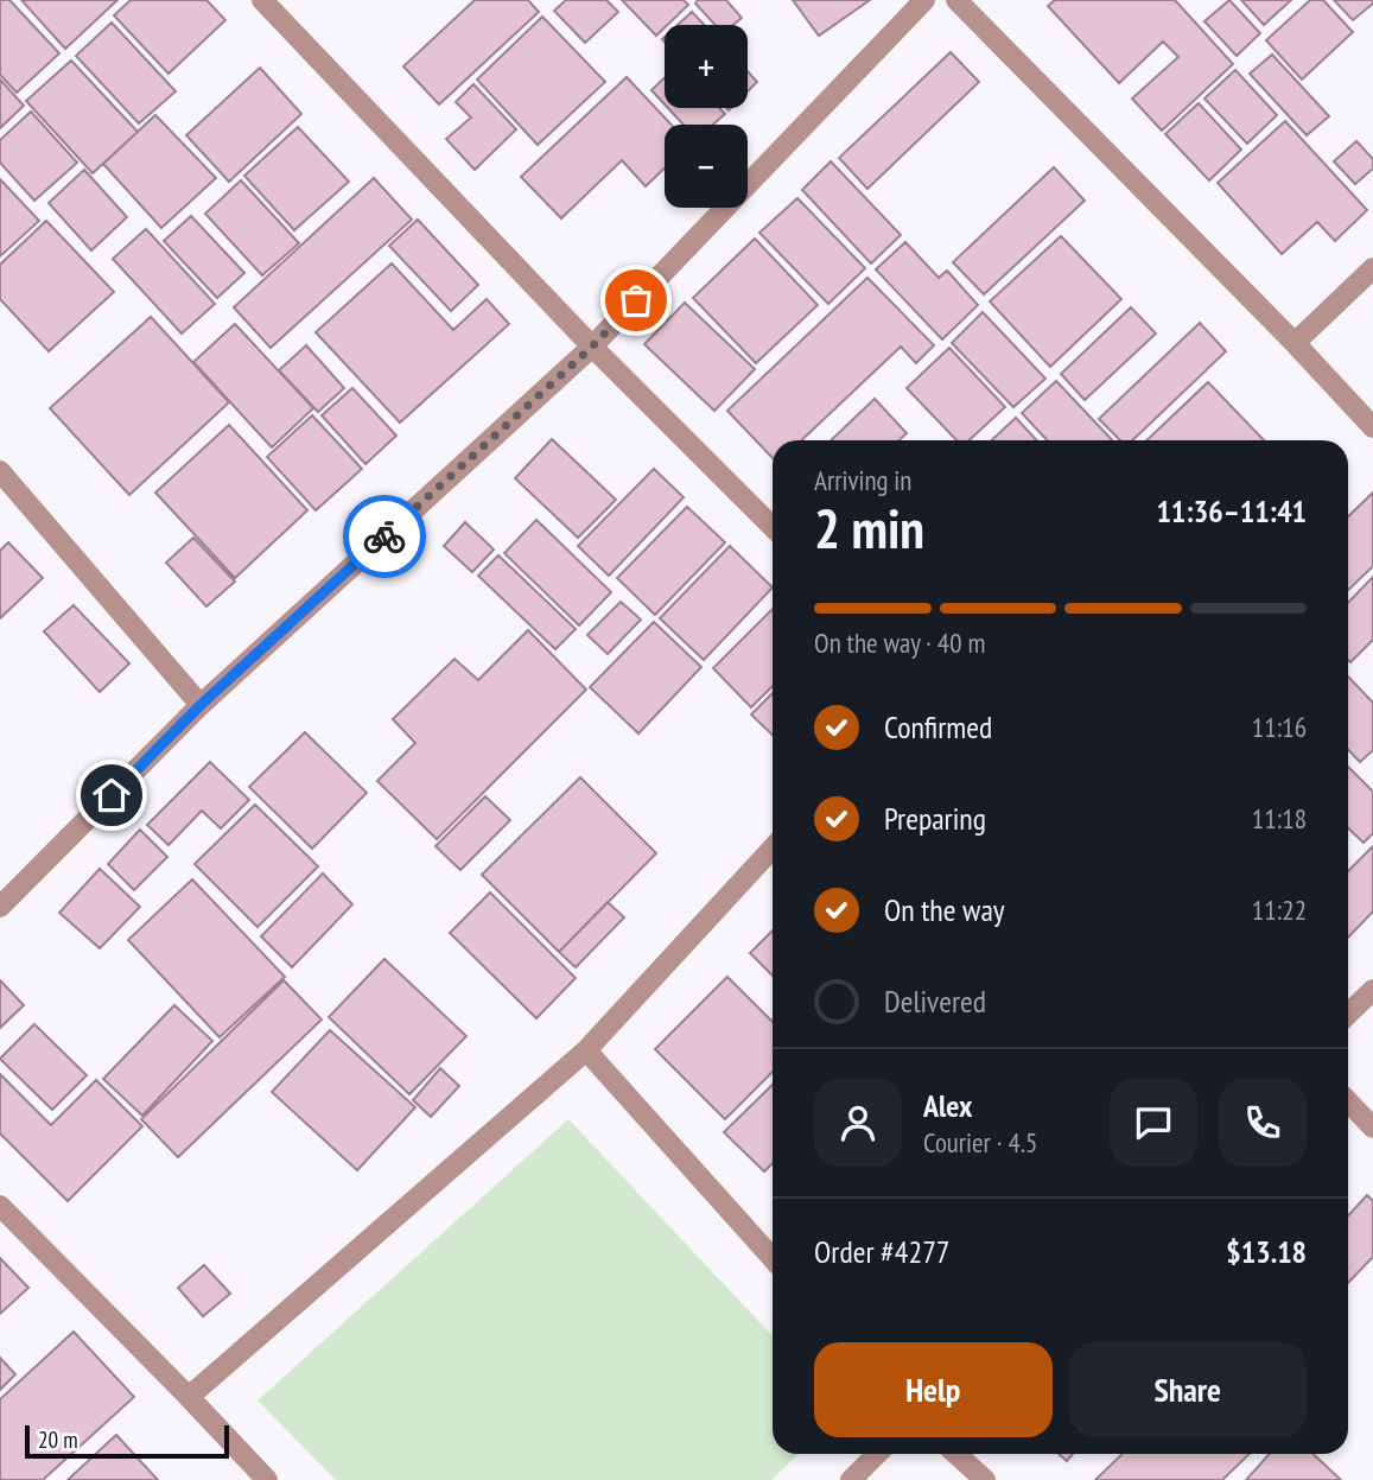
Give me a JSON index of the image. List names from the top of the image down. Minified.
{"scale_bar":"20 m","page":{"map_buttons":["+","−"],"heading":["2 min","Arriving in","11:36–11:41"],"panel":["Alex","Courier · 4.5","Order #4277","$13.18"],"bar":"On the way · 40 m","list":[["Confirmed","11:16"],["Preparing","11:18"],["On the way","11:22"],"Delivered"],"buttons":["Help","Share"],"scale":"20 m"}}
